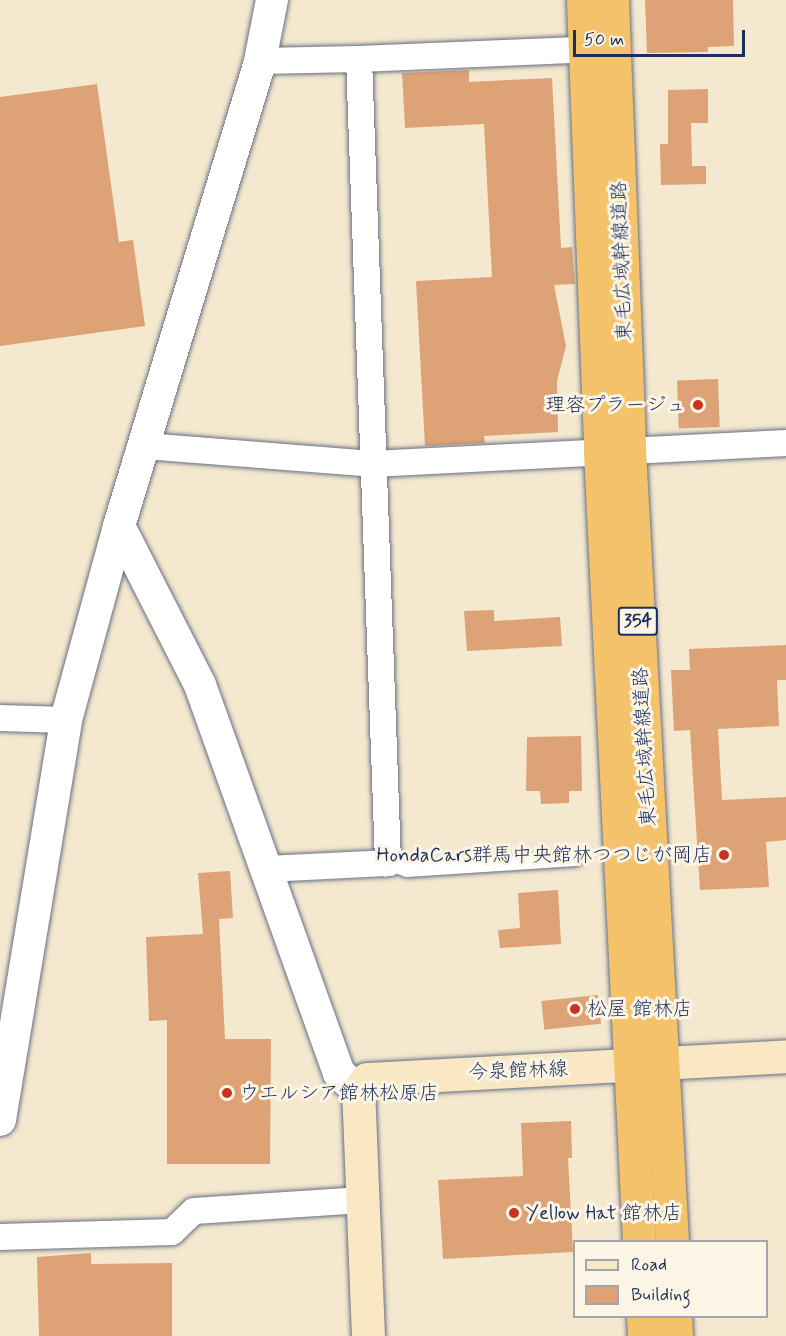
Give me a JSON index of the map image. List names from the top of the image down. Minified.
{"streets":{"highway":["東毛広域幹線道路","354"],"main road":["今泉館林線"]},"crossings":[["東毛広域幹線道路","今泉館林線"]],"places":["理容プラージュ","HondaCars群馬中央館林つつじが岡店","松屋 館林店","ウエルシア館林松原店","Yellow Hat 館林店"],"legend":["Road","Building"],"scale_bar":"50 m"}
